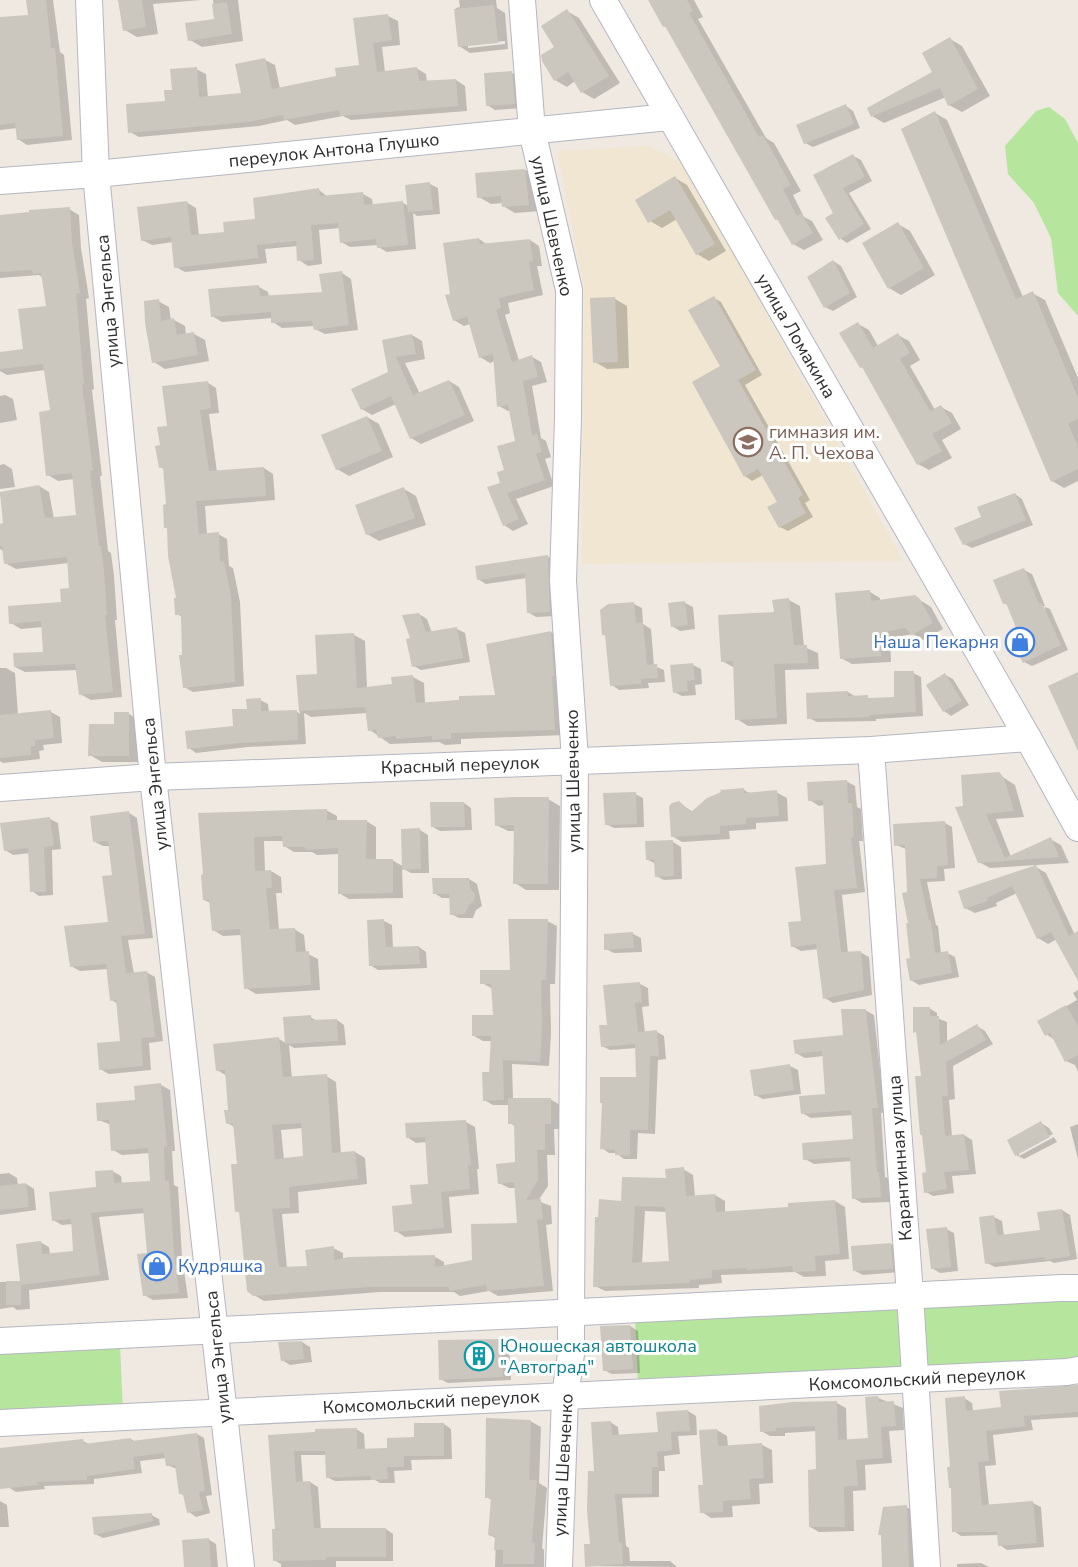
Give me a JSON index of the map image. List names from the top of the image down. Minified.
{"streets":{"street":["переулок Антона Глушко","улица Шевченко","улица Энгельса","улица Ломакина","Красный переулок","Карантинная улица","Комсомольский переулок"]},"crossings":[["переулок Антона Глушко","улица Шевченко"],["переулок Антона Глушко","улица Энгельса"],["переулок Антона Глушко","улица Ломакина"],["улица Шевченко","Красный переулок"],["улица Шевченко","Комсомольский переулок"],["улица Энгельса","Красный переулок"],["улица Энгельса","Комсомольский переулок"],["улица Ломакина","Красный переулок"],["Красный переулок","Карантинная улица"],["Карантинная улица","Комсомольский переулок"]],"places":{"school or university":["гимназия им. А. П. Чехова"],"shop":["Наша Пекарня","Кудряшка"],"building":["Юношеская автошкола \"Автоград\""]}}
